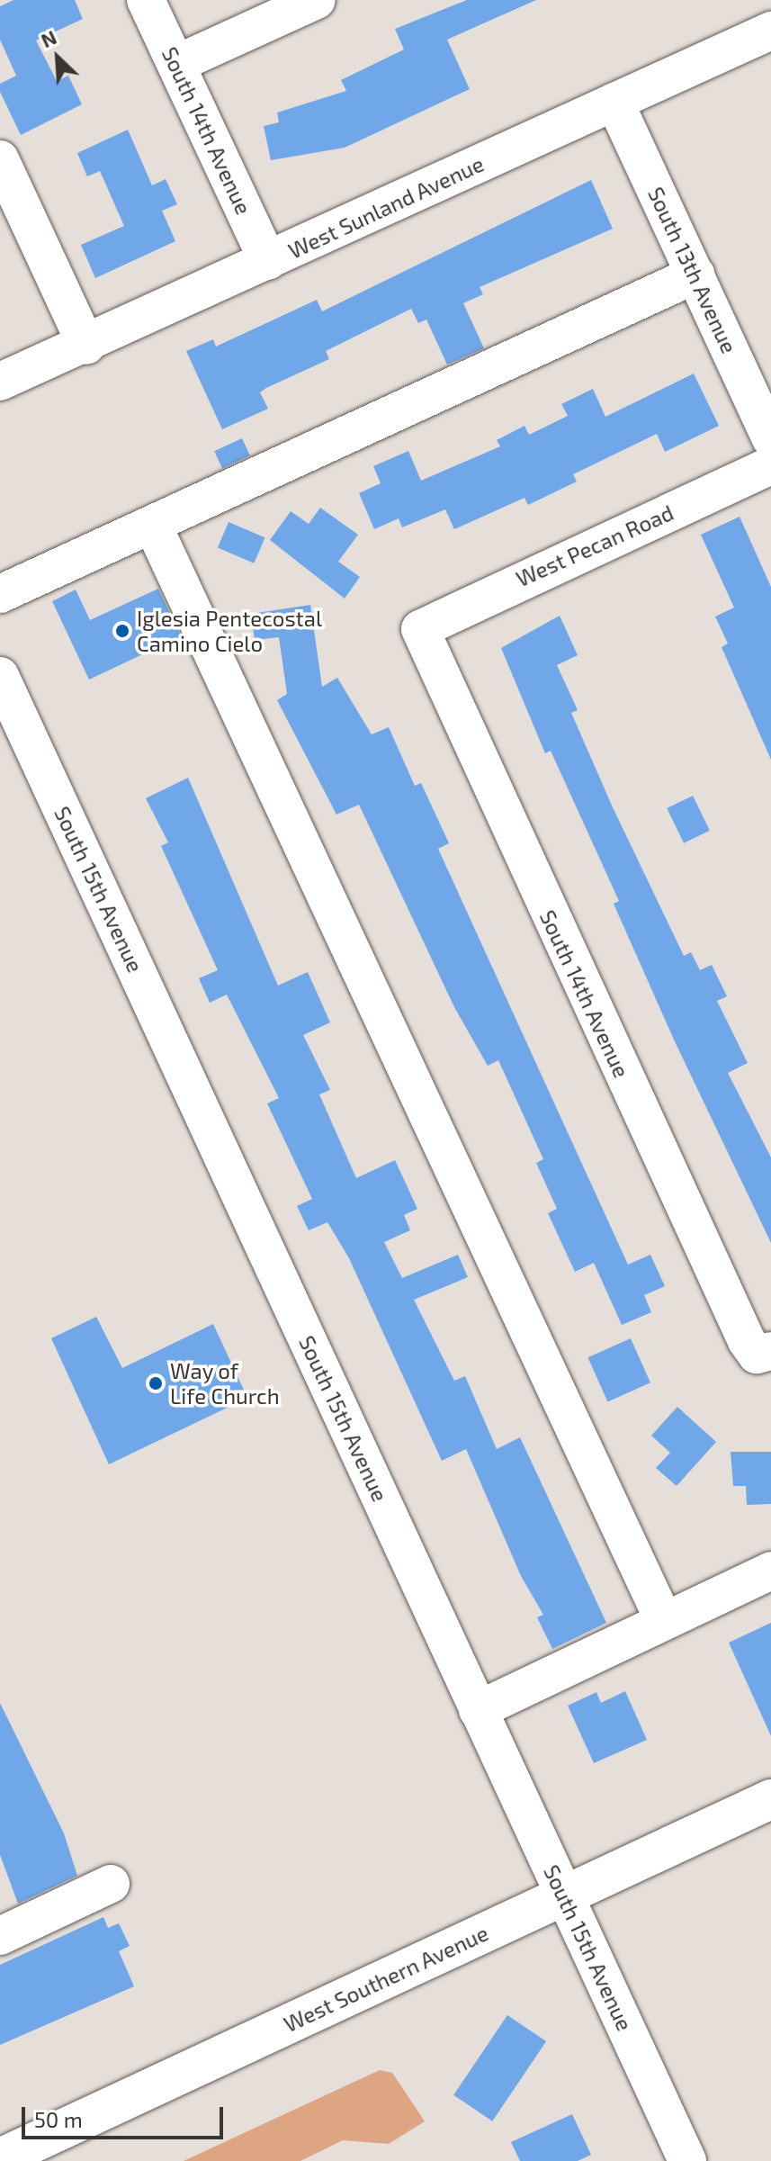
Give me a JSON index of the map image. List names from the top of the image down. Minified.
{"streets":{"main road":["West Southern Avenue"],"street":["South 14th Avenue","West Sunland Avenue","South 13th Avenue","West Pecan Road","South 15th Avenue"]},"crossings":[["South 14th Avenue","West Sunland Avenue"],["South 14th Avenue","West Pecan Road"],["West Sunland Avenue","South 13th Avenue"],["South 15th Avenue","West Southern Avenue"]],"places":["Iglesia Pentecostal Camino Cielo","Way of Life Church"],"scale_bar":"50 m","north":"top left"}
